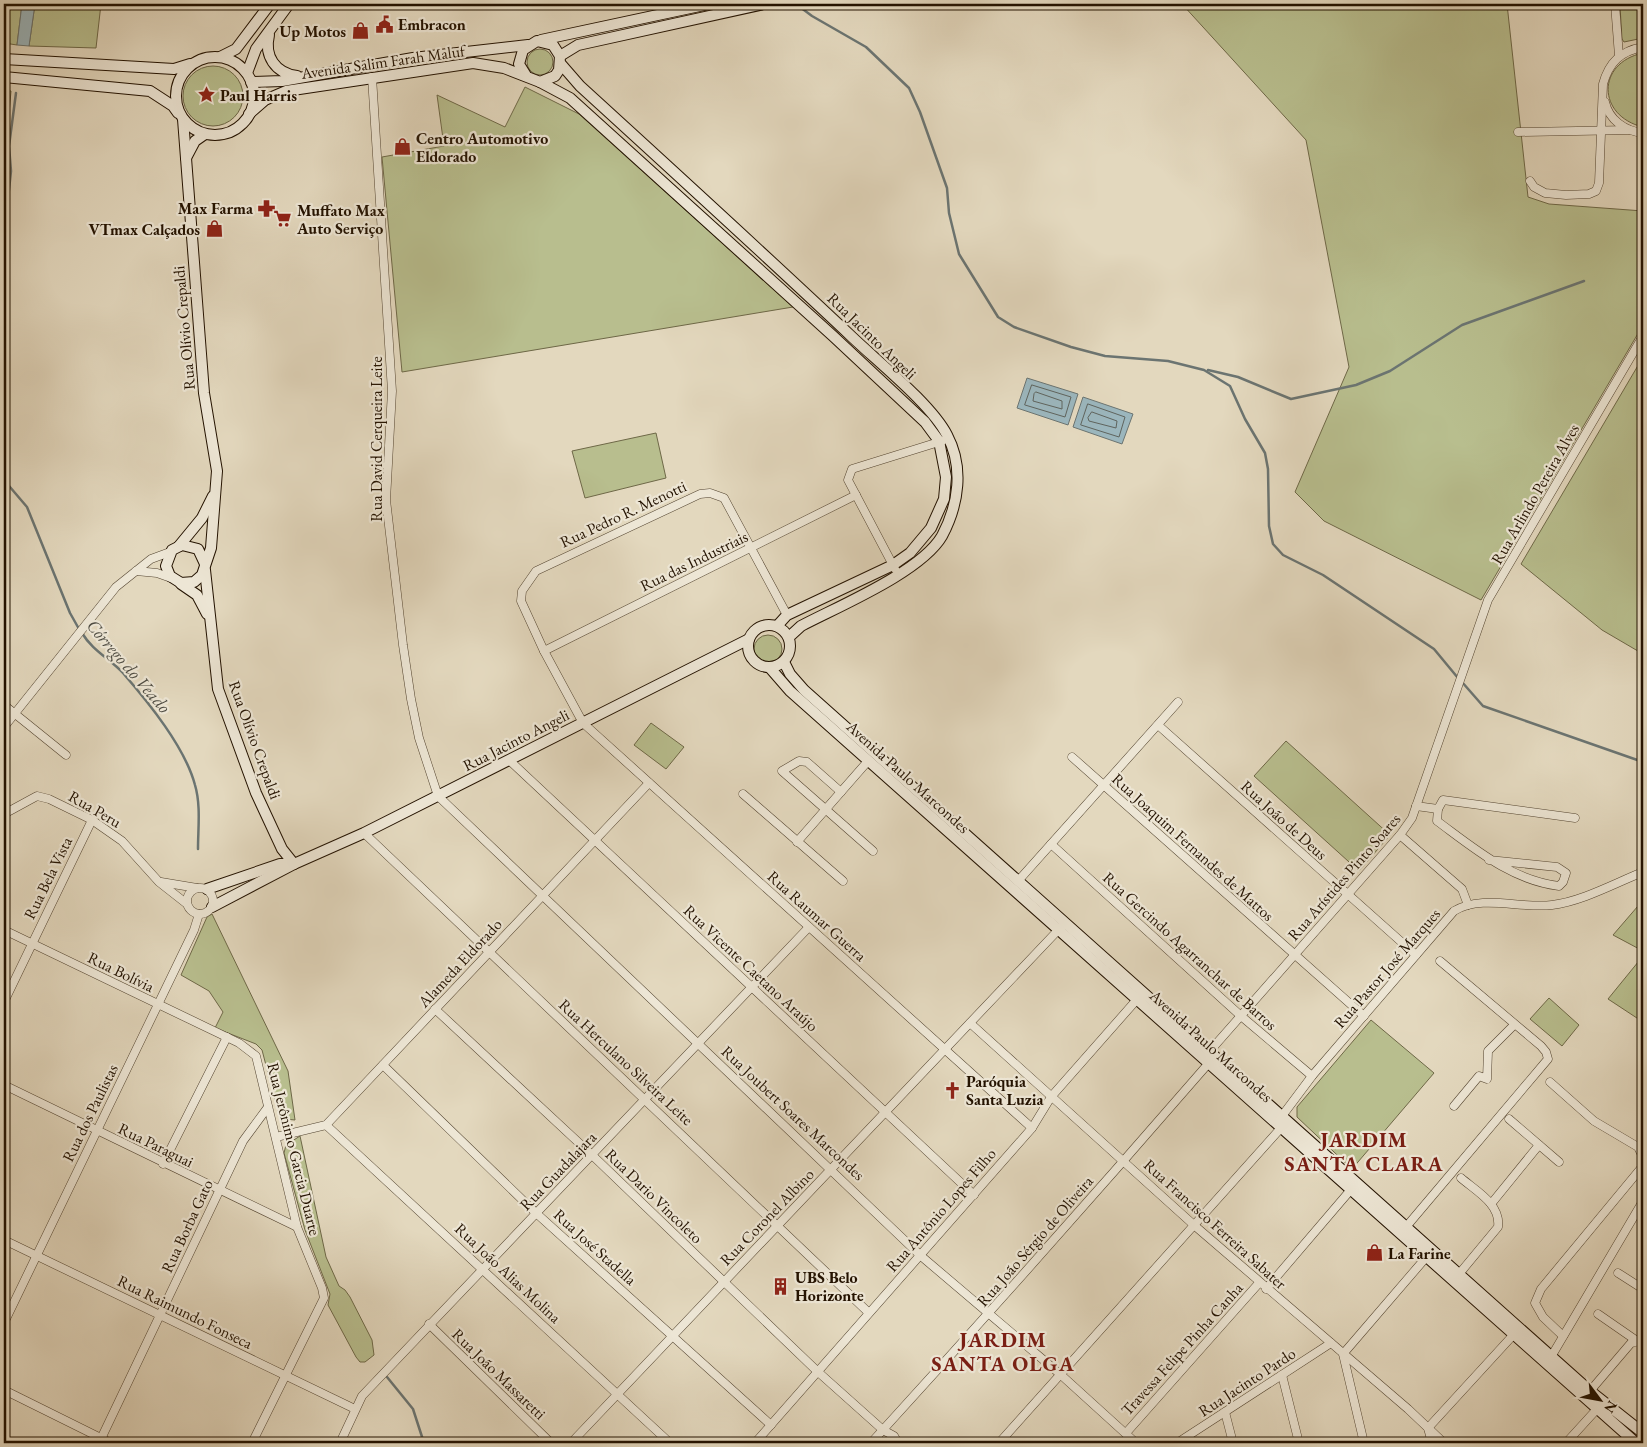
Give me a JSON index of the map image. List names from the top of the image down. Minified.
{"streets":{"street":["Avenida Salim Farah Maluf","Rua Olívio Crepaldi","Rua Jacinto Angeli","Rua David Cerqueira Leite","Rua Arlindo Pereira Alves","Rua Pedro R. Menotti","Rua das Industriais","Avenida Paulo Marcondes","Rua Peru","Rua João de Deus","Rua Joaquim Fernandes de Mattos","Rua Arístides Pinto Soares","Rua Bela Vista","Rua Raumar Guerra","Rua Gercindo Agarranchar de Barros","Alameda Eldorado","Rua Vicente Caetano Araújo","Rua Pastor José Marques","Rua Bolívia","Rua Herculano Silveira Leite","Rua dos Paulistas","Rua Joubert Soares Marcondes","Rua Paraguai","Rua Jerônimo Garcia Duarte","Rua Guadalajara","Rua Dario Vincoleto","Rua Antônio Lopes Filho","Rua Coronel Albino","Rua Francisco Ferreira Sabater","Rua Borba Gato","Rua João Sérgio de Oliveira","Rua José Stadella","Rua João Alias Molina","Rua Raimundo Fonseca","Travessa Felipe Pinha Canha","Rua João Massaretti","Rua Jacinto Pardo"]},"crossings":[["Avenida Salim Farah Maluf","Rua Olívio Crepaldi"],["Avenida Salim Farah Maluf","Rua Jacinto Angeli"],["Avenida Salim Farah Maluf","Rua David Cerqueira Leite"],["Rua Olívio Crepaldi","Rua Jacinto Angeli"],["Rua Jacinto Angeli","Rua David Cerqueira Leite"],["Rua Jacinto Angeli","Avenida Paulo Marcondes"],["Rua Jacinto Angeli","Rua Peru"],["Rua Jacinto Angeli","Rua Raumar Guerra"],["Rua Jacinto Angeli","Rua Vicente Caetano Araújo"],["Rua Jacinto Angeli","Rua Herculano Silveira Leite"],["Rua Jacinto Angeli","Rua dos Paulistas"],["Rua Jacinto Angeli","Rua Joubert Soares Marcondes"],["Rua David Cerqueira Leite","Rua Joubert Soares Marcondes"],["Rua Arlindo Pereira Alves","Rua Arístides Pinto Soares"],["Rua Pedro R. Menotti","Rua das Industriais"],["Rua Pedro R. Menotti","Rua Raumar Guerra"],["Rua das Industriais","Rua Raumar Guerra"],["Avenida Paulo Marcondes","Rua Arístides Pinto Soares"],["Avenida Paulo Marcondes","Rua Pastor José Marques"],["Avenida Paulo Marcondes","Rua Antônio Lopes Filho"],["Avenida Paulo Marcondes","Rua Coronel Albino"],["Avenida Paulo Marcondes","Rua João Sérgio de Oliveira"],["Avenida Paulo Marcondes","Travessa Felipe Pinha Canha"],["Rua Peru","Rua Bela Vista"],["Rua Peru","Rua dos Paulistas"],["Rua João de Deus","Rua Arístides Pinto Soares"],["Rua João de Deus","Rua Pastor José Marques"],["Rua Joaquim Fernandes de Mattos","Rua Arístides Pinto Soares"],["Rua Joaquim Fernandes de Mattos","Rua Pastor José Marques"],["Rua Arístides Pinto Soares","Rua Gercindo Agarranchar de Barros"],["Rua Bela Vista","Rua Bolívia"],["Rua Raumar Guerra","Alameda Eldorado"],["Rua Raumar Guerra","Rua Guadalajara"],["Rua Raumar Guerra","Rua Antônio Lopes Filho"],["Rua Raumar Guerra","Rua Coronel Albino"],["Rua Gercindo Agarranchar de Barros","Rua Pastor José Marques"],["Alameda Eldorado","Rua Vicente Caetano Araújo"],["Alameda Eldorado","Rua Herculano Silveira Leite"],["Alameda Eldorado","Rua Joubert Soares Marcondes"],["Alameda Eldorado","Rua Dario Vincoleto"],["Alameda Eldorado","Rua José Stadella"],["Alameda Eldorado","Rua João Alias Molina"],["Rua Vicente Caetano Araújo","Rua Guadalajara"],["Rua Vicente Caetano Araújo","Rua Antônio Lopes Filho"],["Rua Vicente Caetano Araújo","Rua Coronel Albino"],["Rua Bolívia","Rua dos Paulistas"],["Rua Bolívia","Rua Jerônimo Garcia Duarte"],["Rua Herculano Silveira Leite","Rua Guadalajara"],["Rua Herculano Silveira Leite","Rua Antônio Lopes Filho"],["Rua Herculano Silveira Leite","Rua Coronel Albino"],["Rua dos Paulistas","Rua Paraguai"],["Rua dos Paulistas","Rua Raimundo Fonseca"],["Rua Joubert Soares Marcondes","Rua Guadalajara"],["Rua Joubert Soares Marcondes","Rua Antônio Lopes Filho"],["Rua Joubert Soares Marcondes","Rua Coronel Albino"],["Rua Joubert Soares Marcondes","Rua João Sérgio de Oliveira"],["Rua Joubert Soares Marcondes","Travessa Felipe Pinha Canha"],["Rua Paraguai","Rua Jerônimo Garcia Duarte"],["Rua Paraguai","Rua Borba Gato"],["Rua Jerônimo Garcia Duarte","Rua Borba Gato"],["Rua Jerônimo Garcia Duarte","Rua Raimundo Fonseca"],["Rua Guadalajara","Rua Dario Vincoleto"],["Rua Guadalajara","Rua José Stadella"],["Rua Guadalajara","Rua João Alias Molina"],["Rua Guadalajara","Rua Raimundo Fonseca"],["Rua Guadalajara","Rua João Massaretti"],["Rua Dario Vincoleto","Rua Antônio Lopes Filho"],["Rua Dario Vincoleto","Rua Coronel Albino"],["Rua Dario Vincoleto","Rua João Sérgio de Oliveira"],["Rua Antônio Lopes Filho","Rua Francisco Ferreira Sabater"],["Rua Antônio Lopes Filho","Rua José Stadella"],["Rua Coronel Albino","Rua Francisco Ferreira Sabater"],["Rua Coronel Albino","Rua José Stadella"],["Rua Coronel Albino","Rua João Alias Molina"],["Rua Francisco Ferreira Sabater","Rua João Sérgio de Oliveira"],["Rua Francisco Ferreira Sabater","Travessa Felipe Pinha Canha"],["Rua Francisco Ferreira Sabater","Rua Jacinto Pardo"],["Rua Borba Gato","Rua Raimundo Fonseca"]],"districts":["JARDIM SANTA CLARA","JARDIM SANTA OLGA"],"water":["Córrego do Veado"],"places":{"public building":["Embracon"],"shop":["Up Motos","Centro Automotivo Eldorado","VTmax Calçados","La Farine"],"place":["Paul Harris"],"pharmacy":["Max Farma"],"supermarket":["Muffato Max Auto Serviço"],"church":["Paróquia Santa Luzia"],"building":["UBS Belo Horizonte"]},"north":"bottom right"}
